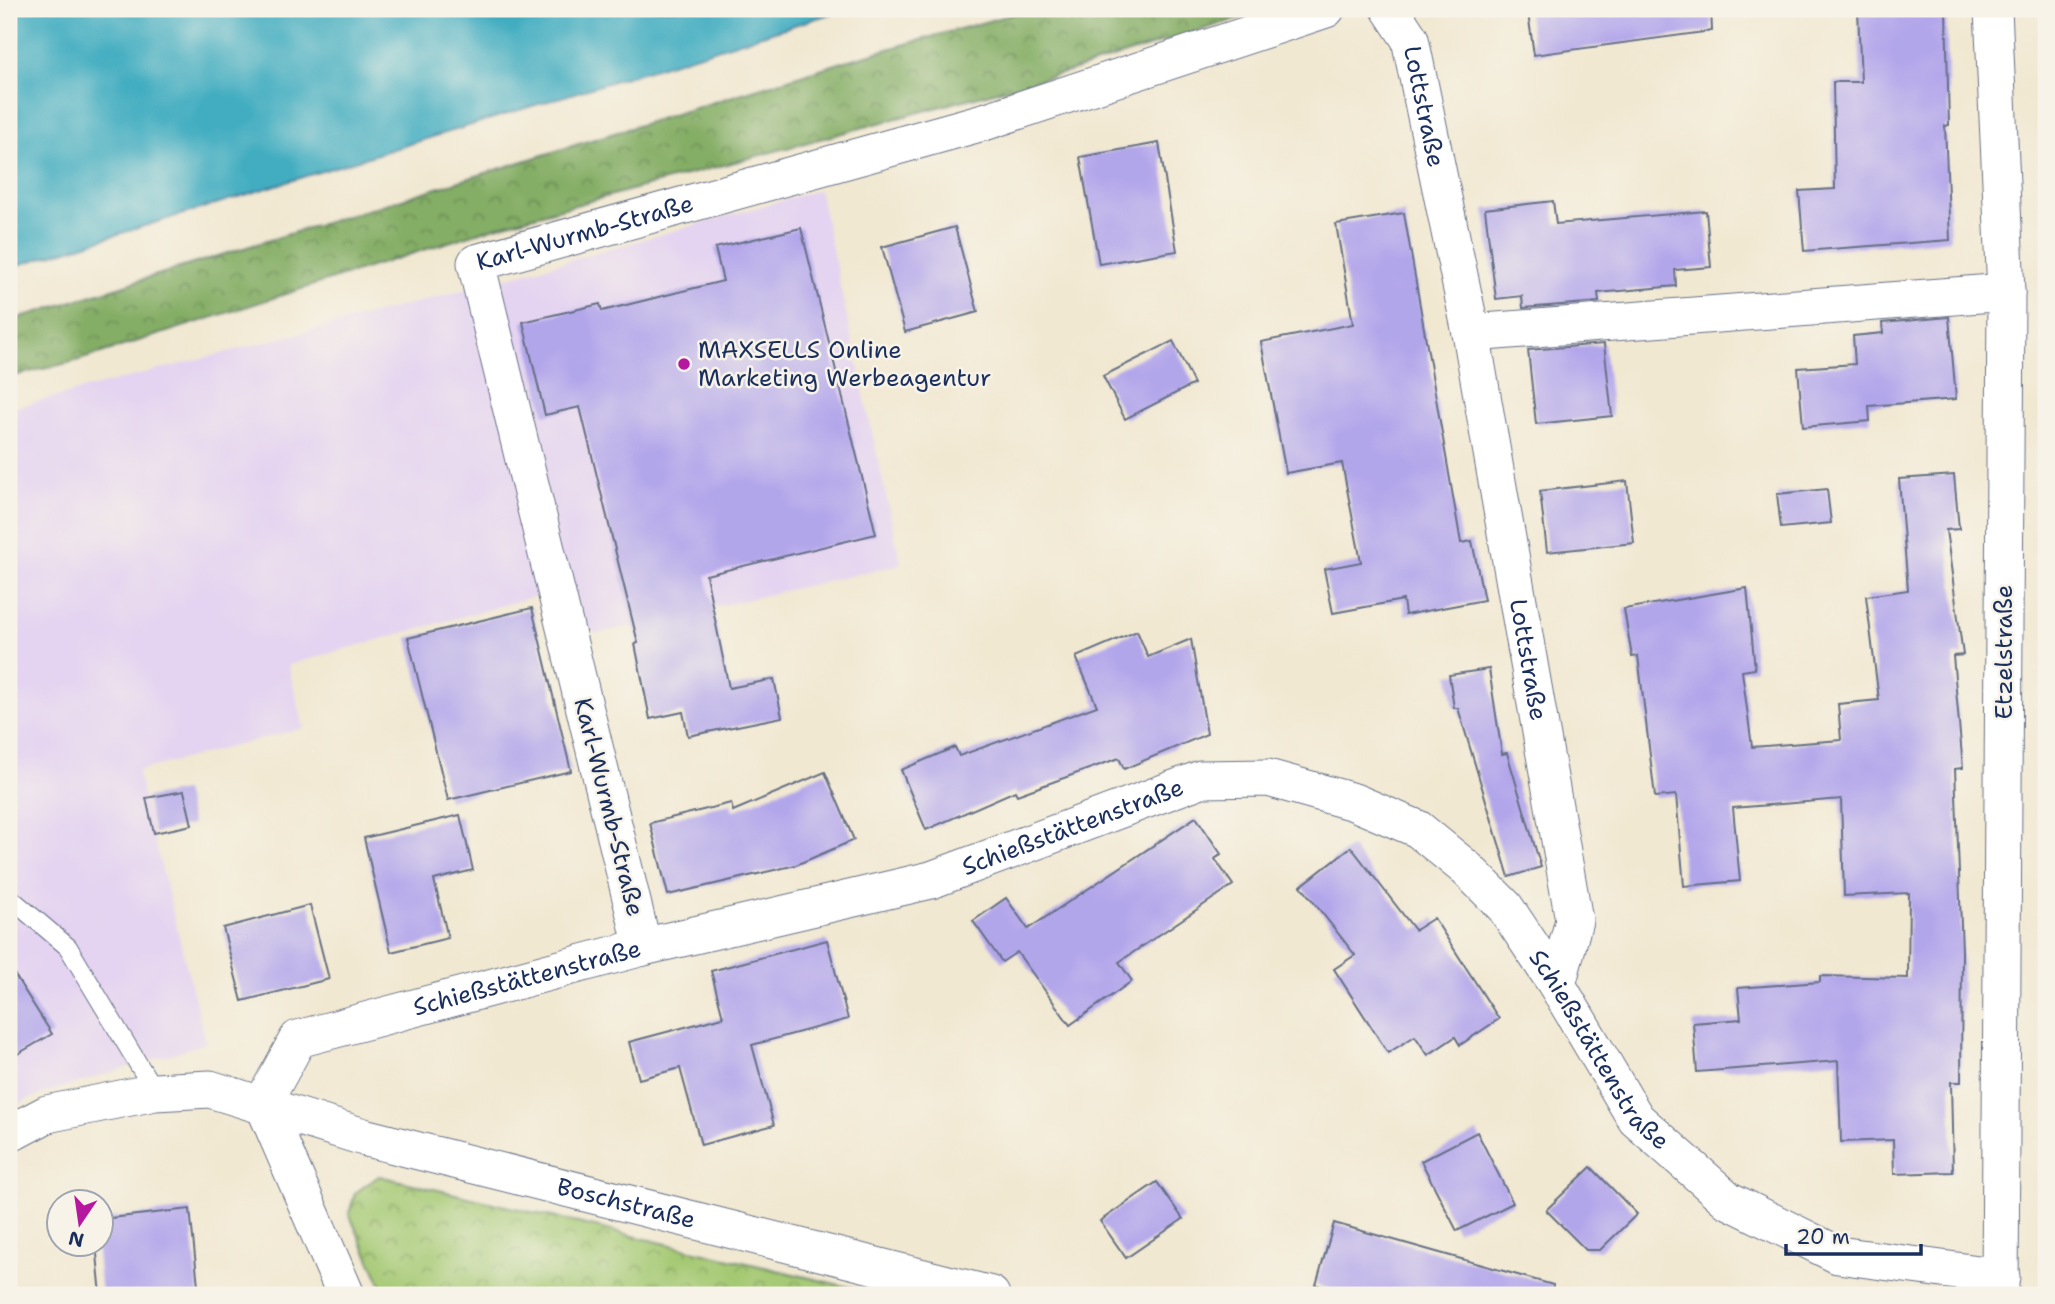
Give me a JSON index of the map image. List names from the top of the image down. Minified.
{"streets":{"street":["Lottstraße","Karl-Wurmb-Straße","Etzelstraße","Schießstättenstraße","Boschstraße"]},"crossings":[["Lottstraße","Schießstättenstraße"],["Karl-Wurmb-Straße","Schießstättenstraße"],["Etzelstraße","Schießstättenstraße"],["Schießstättenstraße","Boschstraße"]],"places":["MAXSELLS Online Marketing Werbeagentur"],"scale_bar":"20 m","north":"bottom"}
